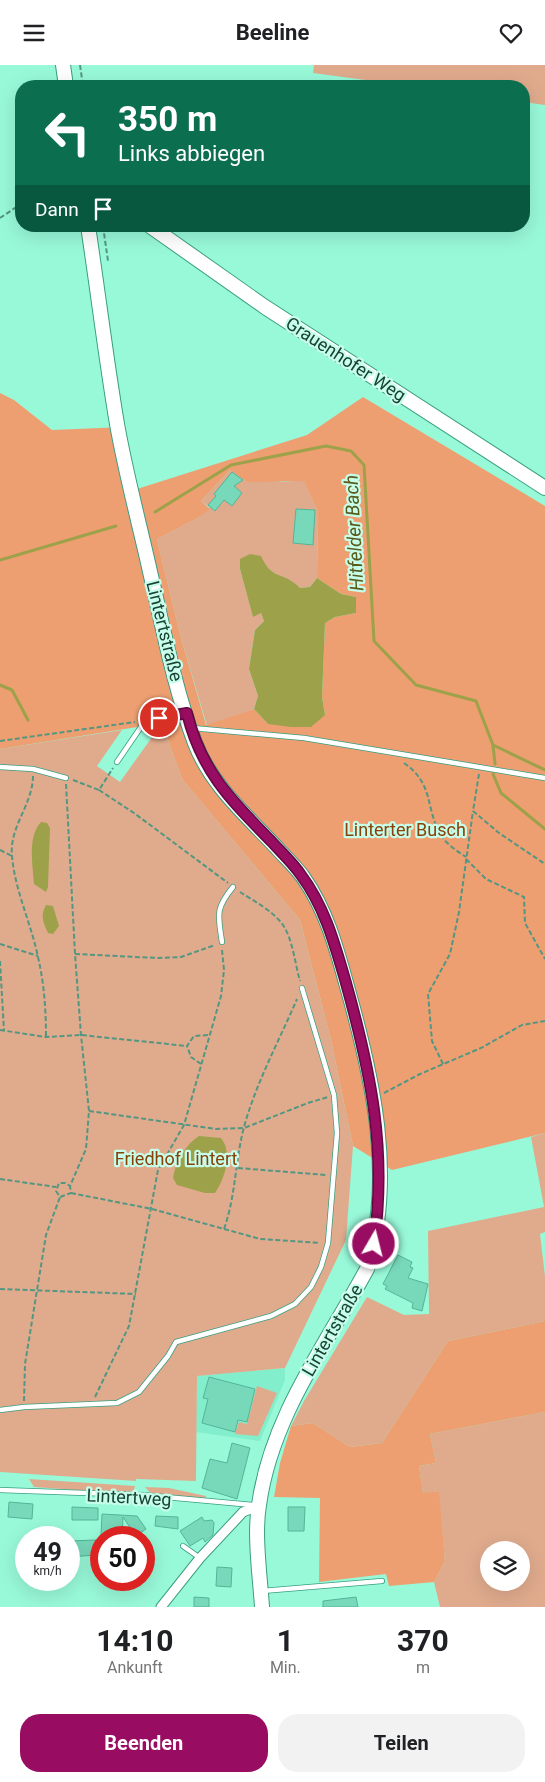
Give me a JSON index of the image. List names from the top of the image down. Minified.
{"streets":{"main road":["Grauenhofer Weg","Lintertstraße"],"lane":["Lintertweg"]},"crossings":[["Lintertstraße","Lintertweg"]],"water":["Hitfelder Bach"],"parks":["Linterter Busch","Friedhof Lintert"],"page":{"header":"Beeline","turn":["350 m","Links abbiegen"],"then":"Dann","speed":"49 km/h","limit":"50","eta":["14:10","Ankunft","1","Min.","370","m"],"buttons":["Beenden","Teilen"]}}
